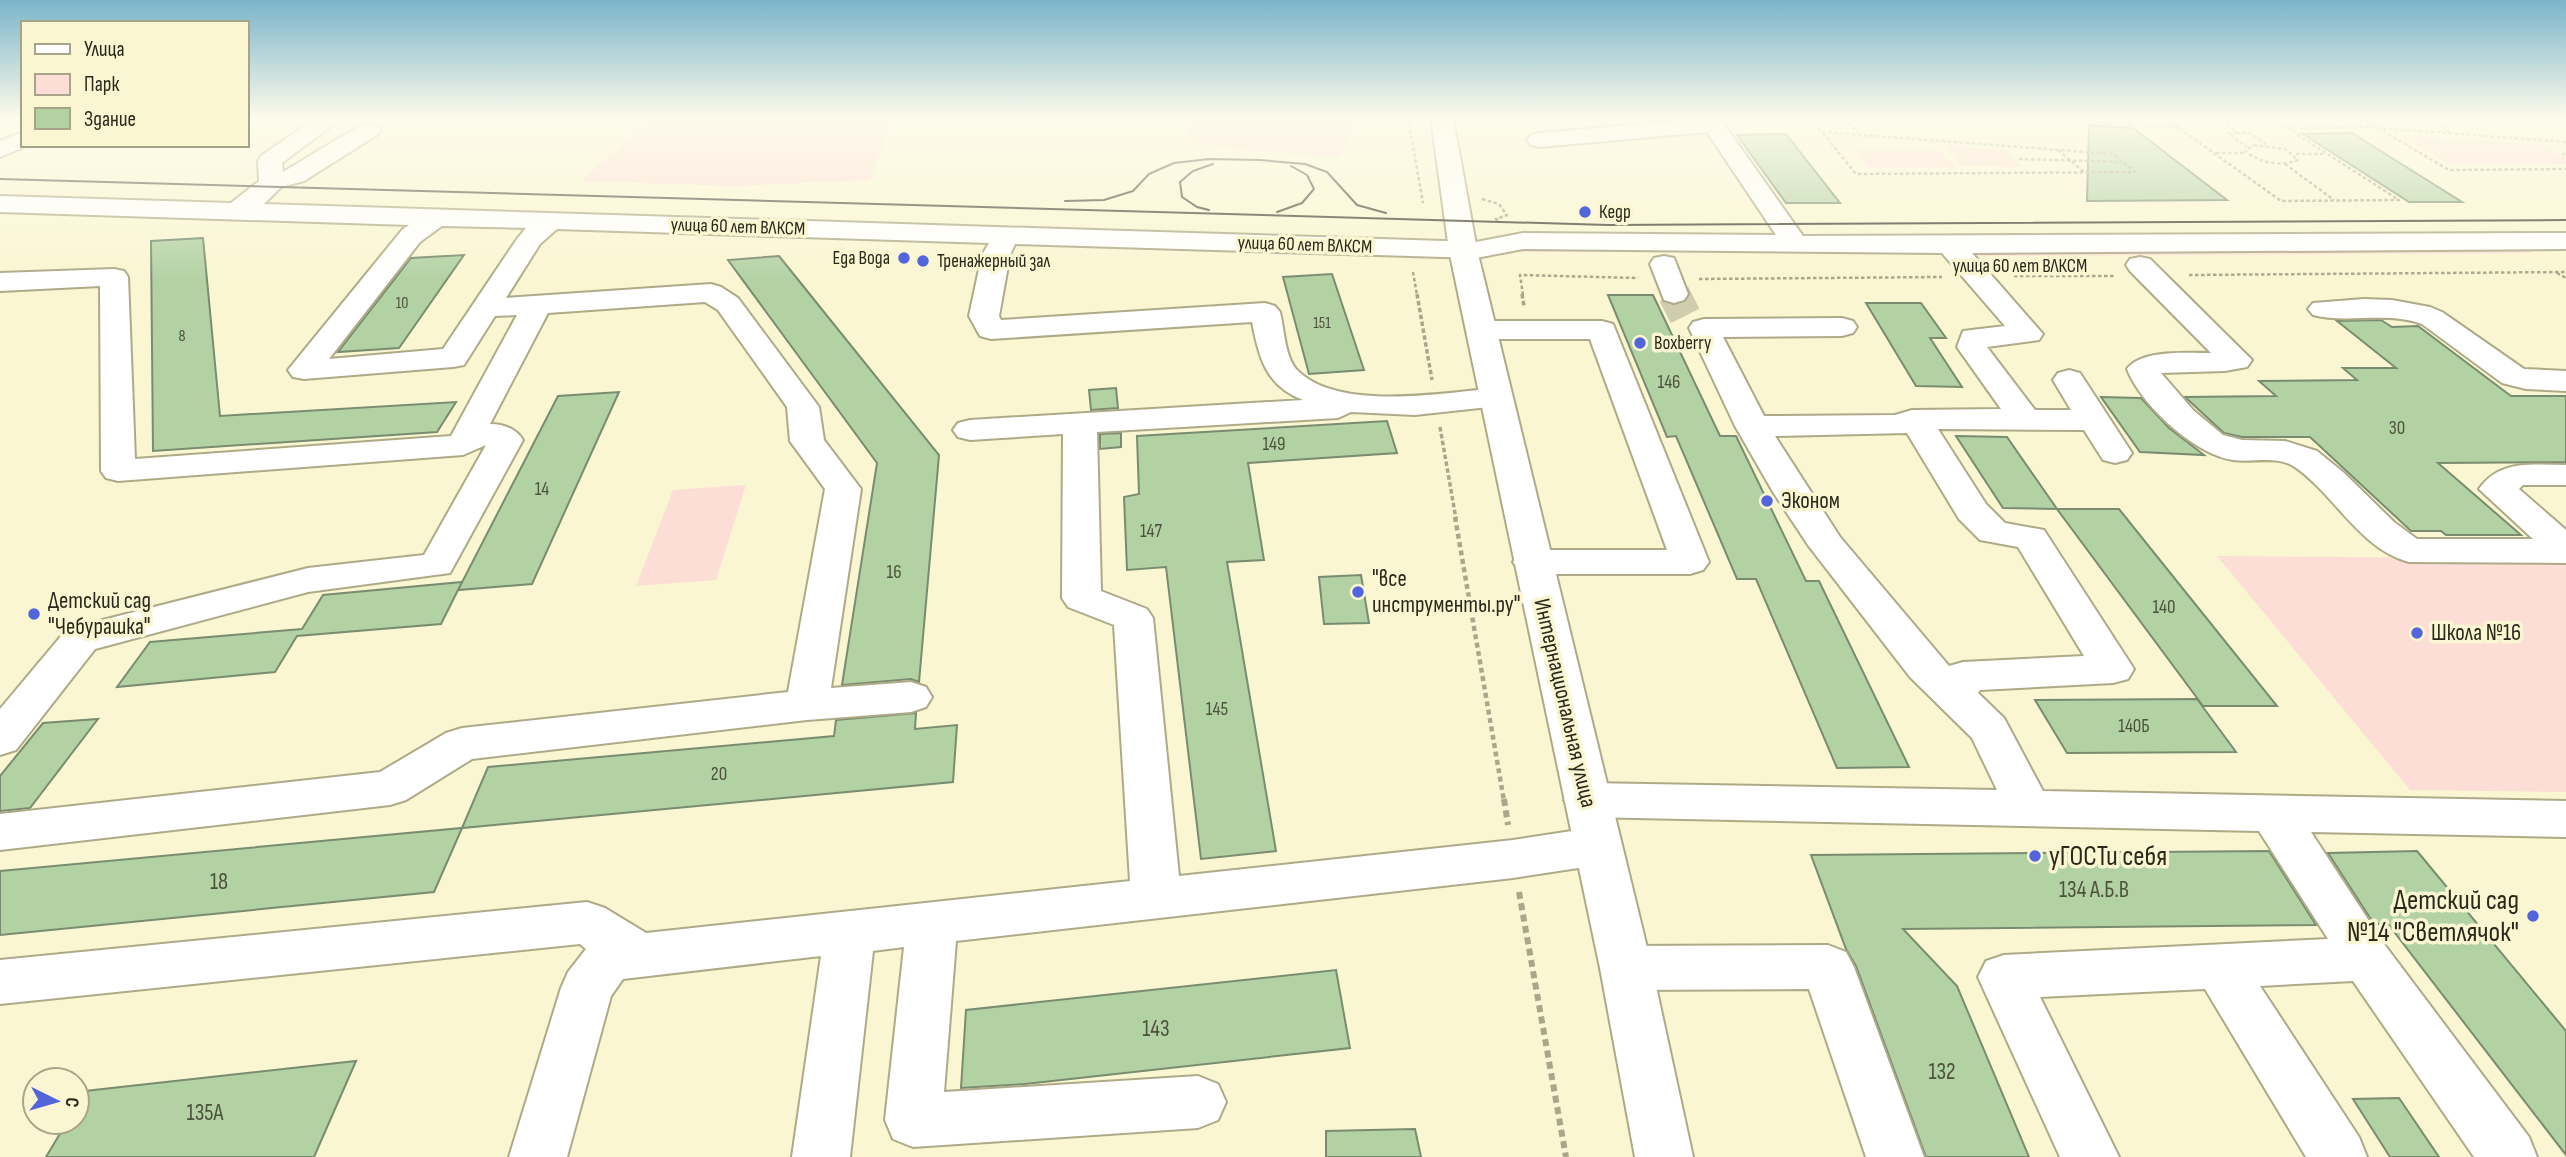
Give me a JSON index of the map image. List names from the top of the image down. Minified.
{"streets":{"street":["улица 60 лет ВЛКСМ","Интернациональная улица"]},"crossings":[["улица 60 лет ВЛКСМ","Интернациональная улица"]],"places":["Кедр","Еда Вода","Тренажерный зал","Boxberry","Эконом","\"все инструменты.ру\"","Детский сад \"Чебурашка\"","Школа №16","уГОСТи себя","Детский сад №14 \"Светлячок\""],"house_numbers":["10","151","8","146","30","149","14","147","16","140","145","140Б","20","18","134 А.Б.В","143","132","135А"],"legend":["Улица","Парк","Здание"],"north":"right"}
